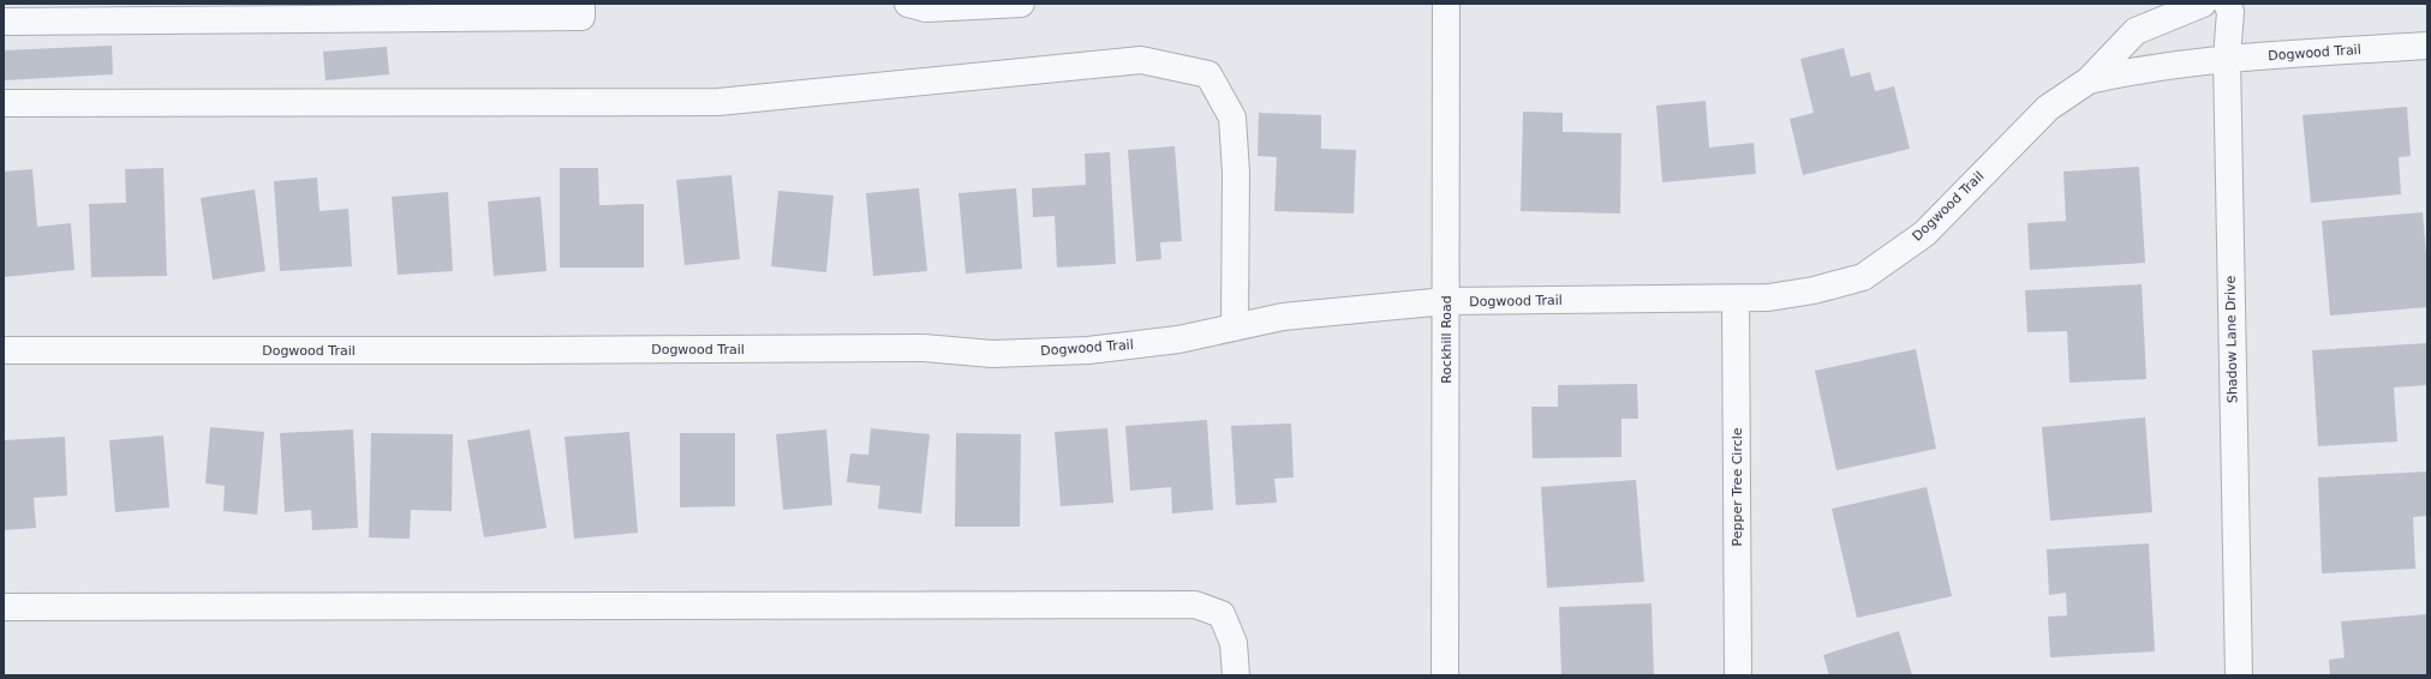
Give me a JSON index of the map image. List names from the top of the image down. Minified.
{"streets":{"street":["Dogwood Trail","Rockhill Road","Shadow Lane Drive","Pepper Tree Circle"]},"crossings":[["Dogwood Trail","Rockhill Road"],["Dogwood Trail","Shadow Lane Drive"],["Dogwood Trail","Pepper Tree Circle"]]}
